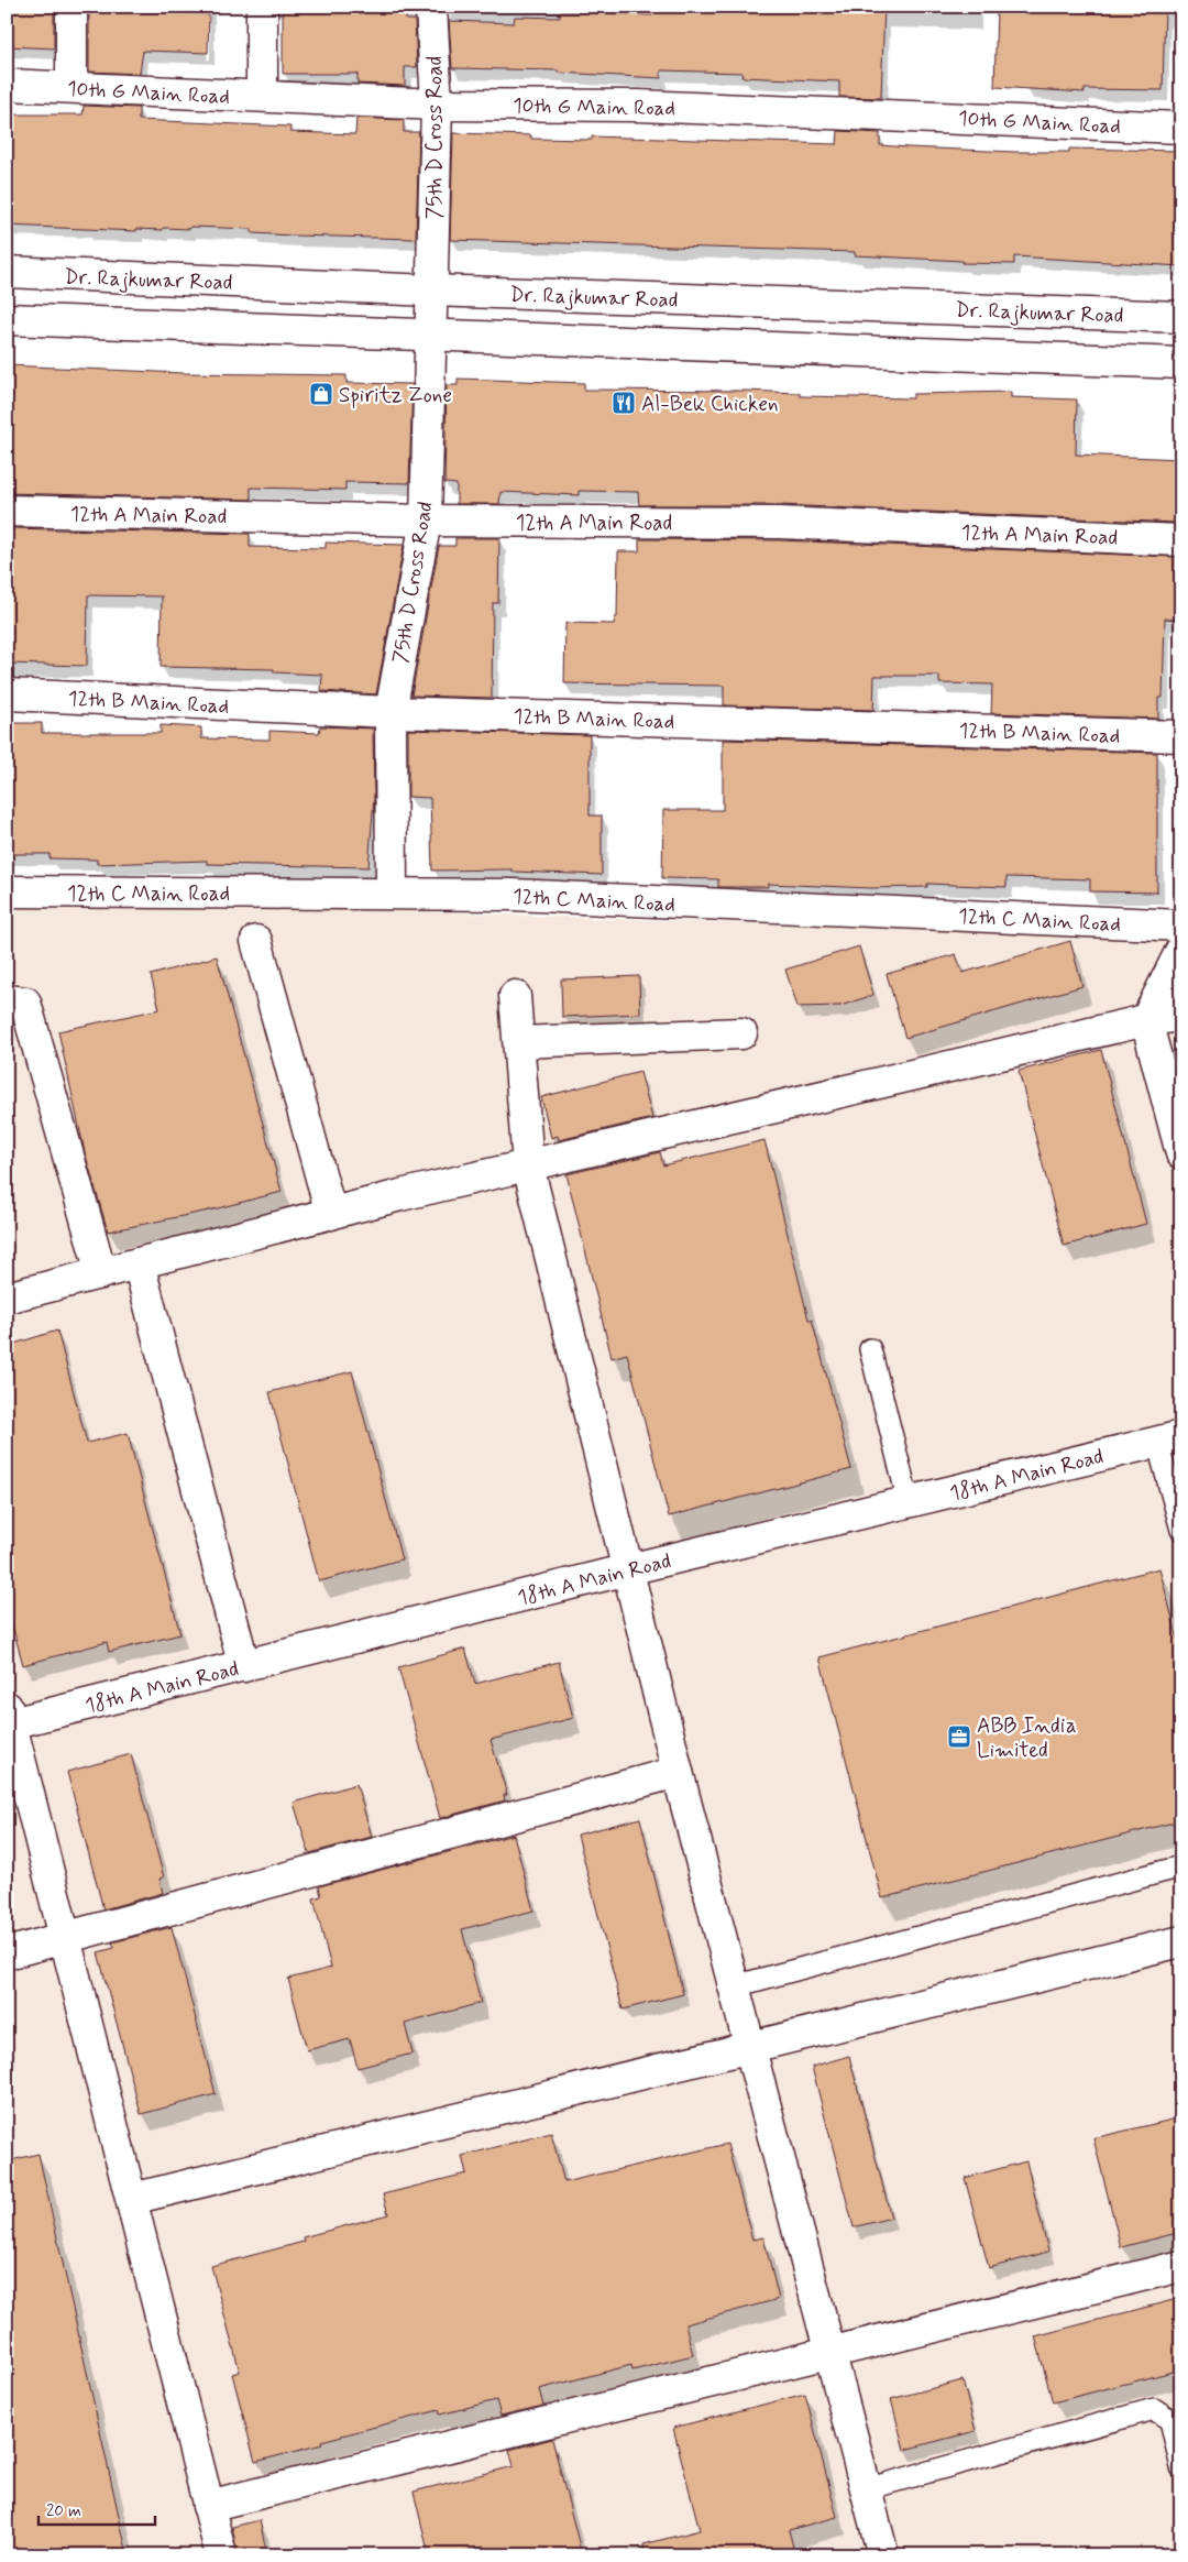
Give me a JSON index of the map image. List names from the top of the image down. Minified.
{"streets":{"street":["10th G Main Road","75th D Cross Road","Dr. Rajkumar Road","12th A Main Road","12th B Main Road","12th C Main Road","18th A Main Road"]},"crossings":[["10th G Main Road","75th D Cross Road"],["75th D Cross Road","Dr. Rajkumar Road"],["75th D Cross Road","12th A Main Road"],["75th D Cross Road","12th B Main Road"],["75th D Cross Road","12th C Main Road"]],"places":{"shop":["Spiritz Zone"],"restaurant":["Al-Bek Chicken"],"office":["ABB India Limited"]},"scale_bar":"20 m"}
